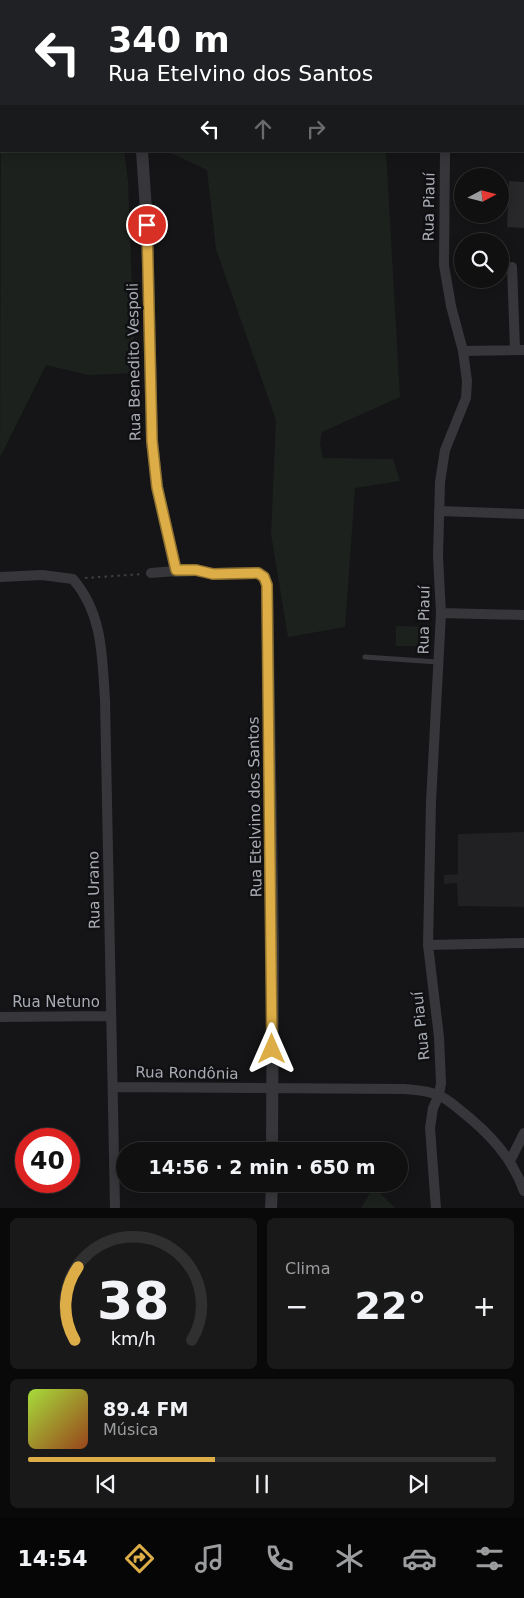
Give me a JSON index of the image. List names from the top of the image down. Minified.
{"streets":{"street":["Rua Piauí","Rua Benedito Vespoli","Rua Etelvino dos Santos","Rua Urano","Rua Netuno","Rua Rondônia"]},"crossings":[["Rua Piauí","Rua Rondônia"],["Rua Benedito Vespoli","Rua Etelvino dos Santos"],["Rua Etelvino dos Santos","Rua Rondônia"],["Rua Urano","Rua Netuno"],["Rua Urano","Rua Rondônia"]],"north":"right","page":{"turn":["340 m","Rua Etelvino dos Santos"],"limit":"40","trip":"14:56 · 2 min · 650 m","tile":"Clima","heat":["−","22°","+"],"song":["89.4 FM","Música"],"tabs":"14:54","gauge":["38","km/h"]}}
